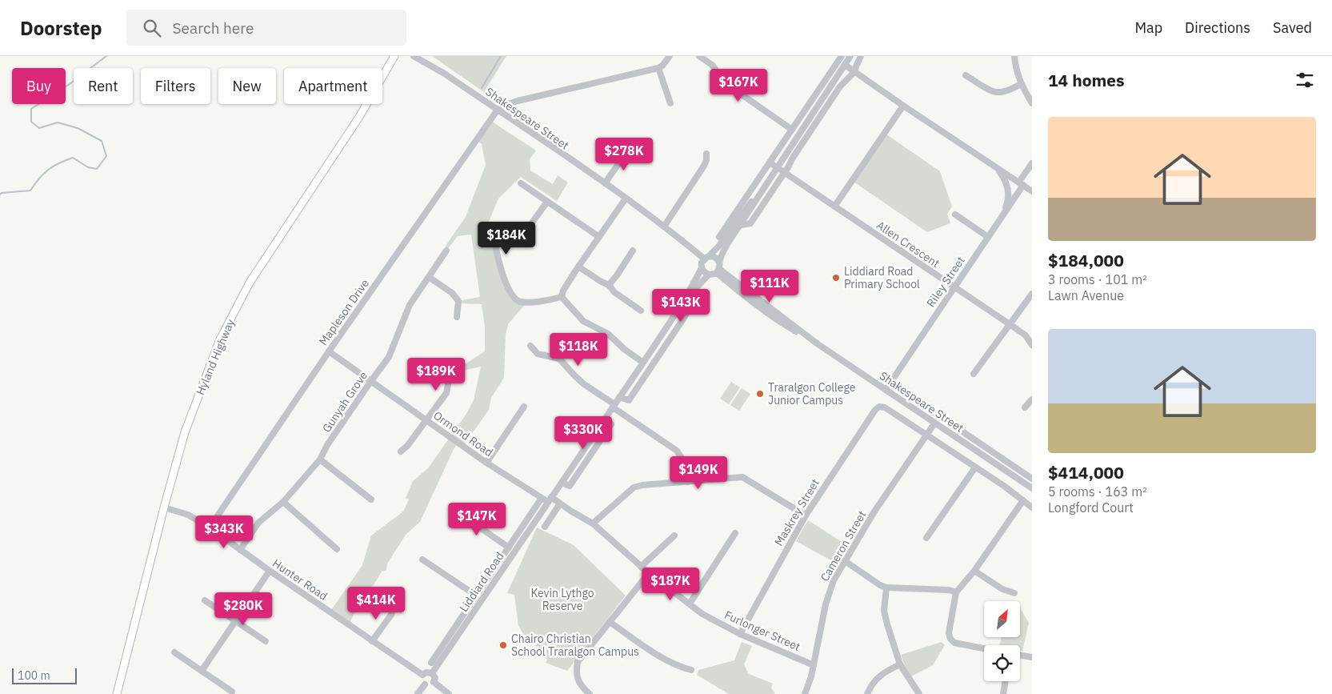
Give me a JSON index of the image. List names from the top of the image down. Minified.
{"streets":{"main road":["Hyland Highway"],"street":["Shakespeare Street","Allen Crescent","Riley Street","Mapleson Drive","Gunyah Grove","Ormond Road","Maskrey Street","Cameron Street","Hunter Road","Liddiard Road","Furlonger Street"]},"crossings":[["Shakespeare Street","Riley Street"],["Shakespeare Street","Mapleson Drive"],["Shakespeare Street","Cameron Street"],["Shakespeare Street","Liddiard Road"],["Allen Crescent","Riley Street"],["Mapleson Drive","Ormond Road"],["Mapleson Drive","Hunter Road"],["Hyland Highway","Hunter Road"],["Gunyah Grove","Ormond Road"],["Gunyah Grove","Hunter Road"],["Ormond Road","Liddiard Road"],["Ormond Road","Furlonger Street"],["Maskrey Street","Cameron Street"],["Maskrey Street","Furlonger Street"],["Cameron Street","Furlonger Street"],["Hunter Road","Liddiard Road"],["Liddiard Road","Furlonger Street"]],"parks":["Kevin Lythgo Reserve"],"places":["Liddiard Road Primary School","Traralgon College Junior Campus","Chairo Christian School Traralgon Campus"],"scale_bar":"100 m","north":"top right","page":{"header":"Doorstep","search":"Search here","nav":["Map","Directions","Saved"],"heading":"14 homes","chip":["Buy","Rent","Filters","New","Apartment"],"price":["$167K","$278K","$184K","$111K","$143K","$118K","$189K","$330K","$149K","$147K","$343K","$187K","$414K","$280K"],"list":[{"name":"$184,000","note":"3 rooms · 101 m² · Lawn Avenue"},{"name":"$414,000","note":"5 rooms · 163 m² · Longford Court"}],"scale":"100 m"}}
